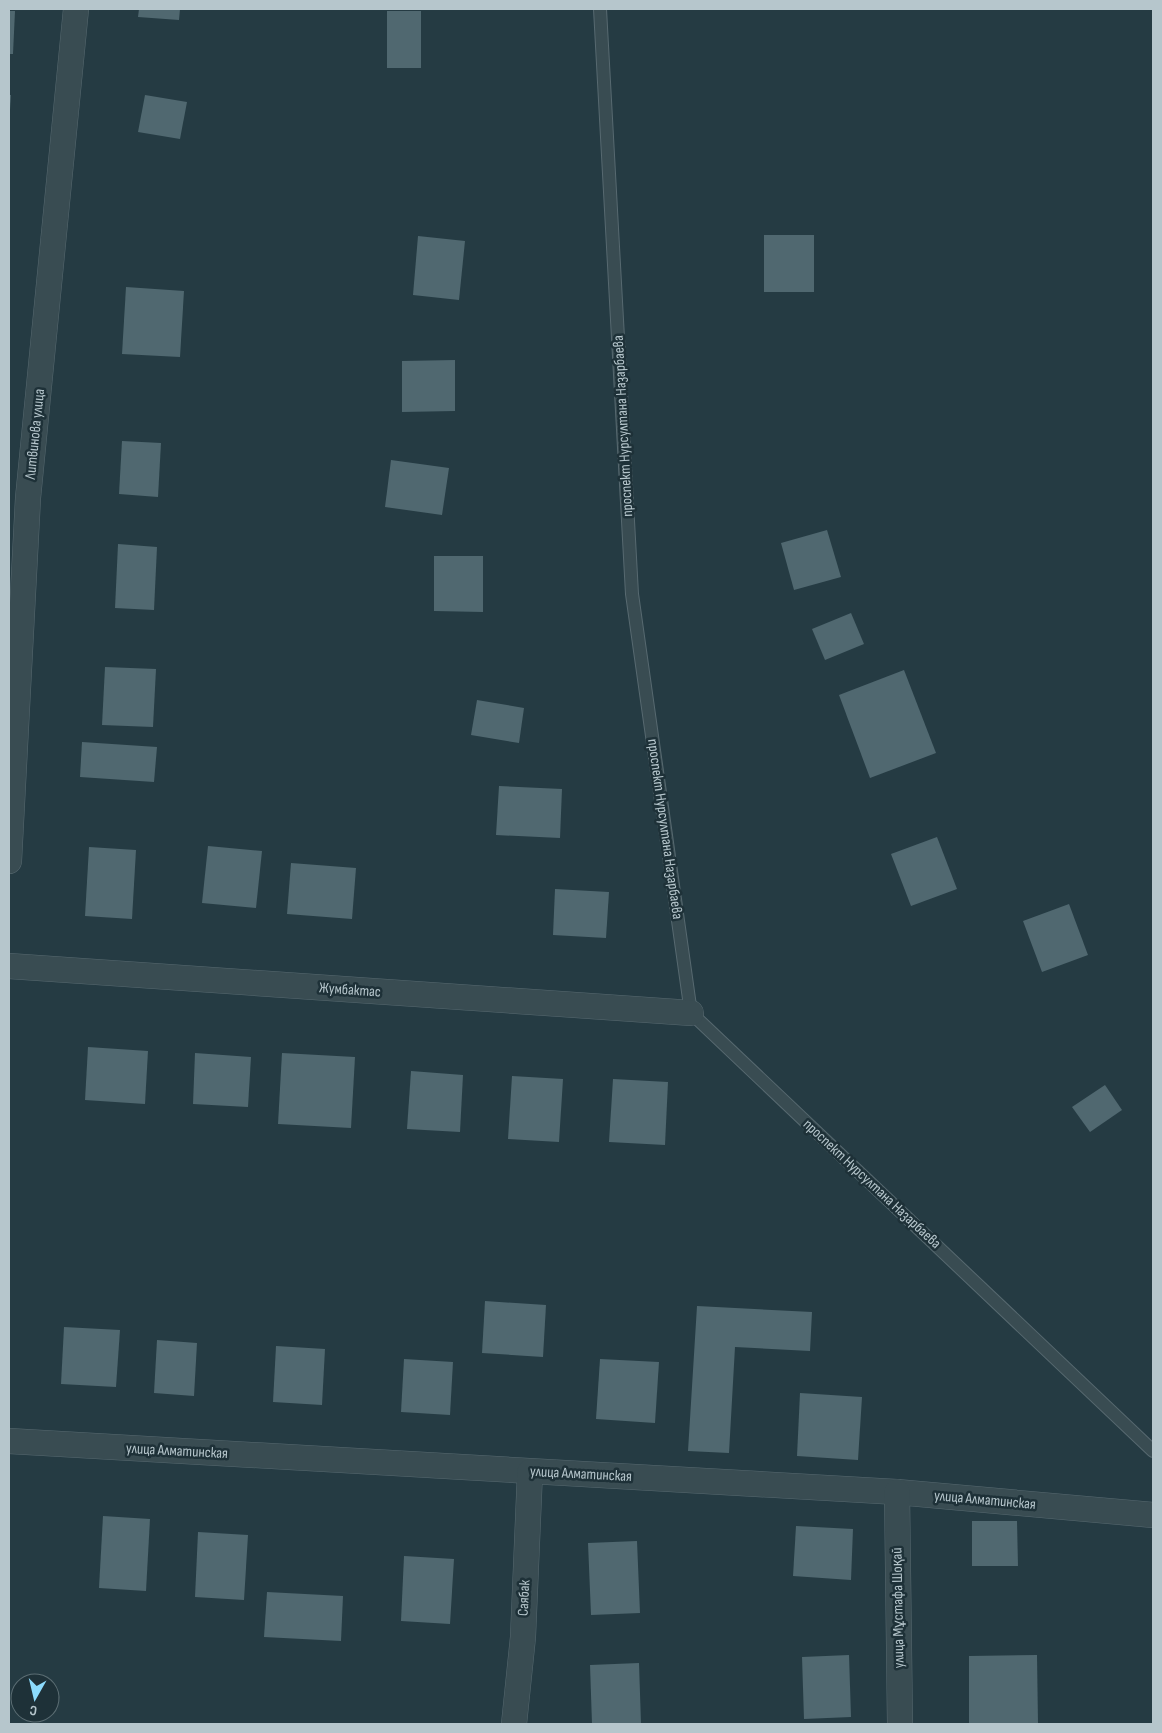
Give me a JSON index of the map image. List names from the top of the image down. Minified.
{"streets":{"street":["Литвинова улица","Жумбактас","улица Алматинская","Саябак","улица Мұстафа Шоқай"],"lane":["проспект Нурсултана Назарбаева"]},"crossings":[["проспект Нурсултана Назарбаева","Жумбактас"],["улица Алматинская","Саябак"],["улица Алматинская","улица Мұстафа Шоқай"]],"north":"bottom"}
